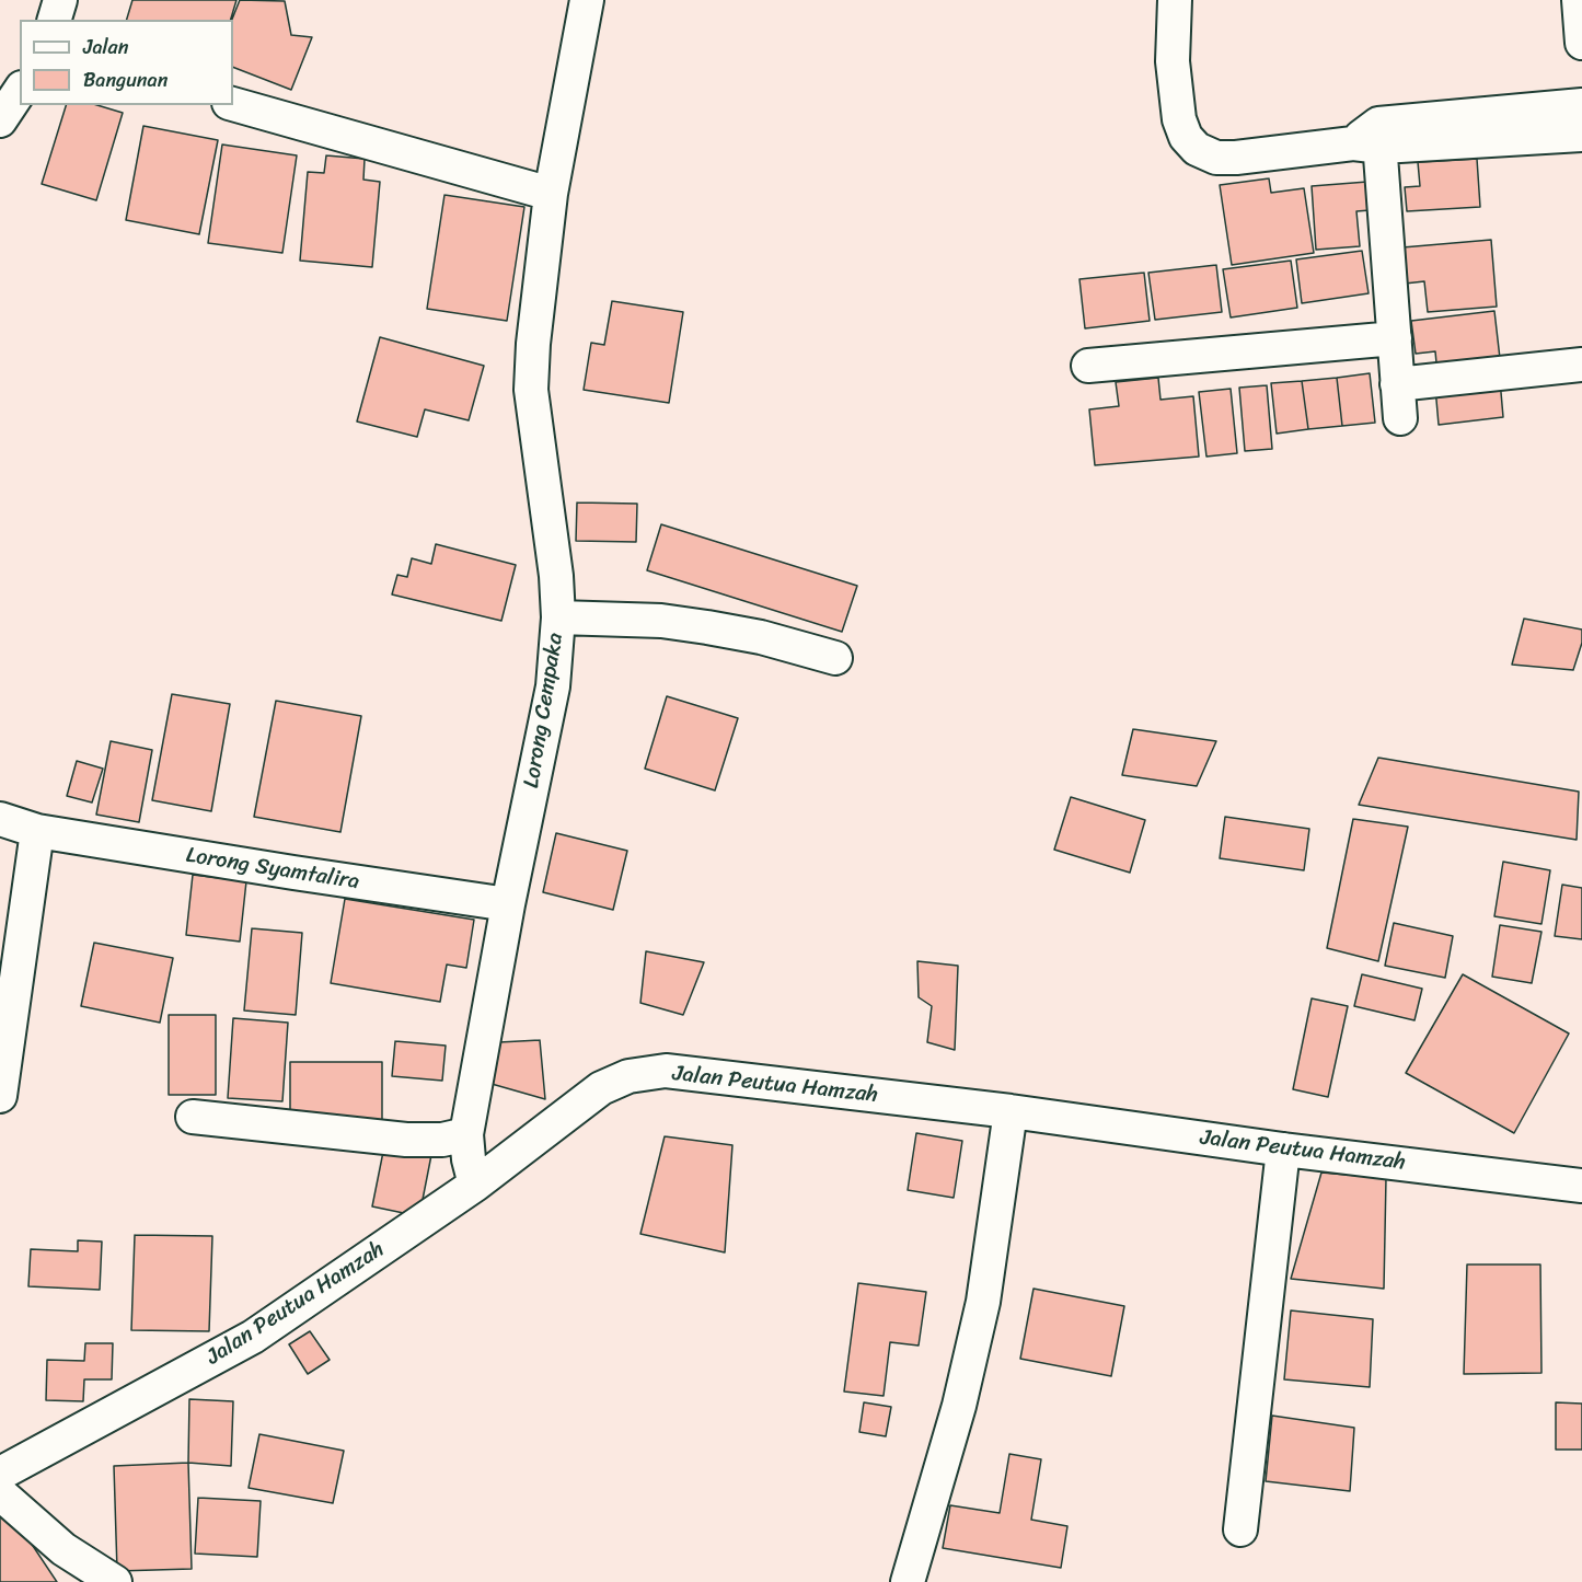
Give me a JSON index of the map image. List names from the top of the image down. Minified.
{"streets":{"street":["Lorong Cempaka","Lorong Syamtalira","Jalan Peutua Hamzah"]},"crossings":[["Lorong Cempaka","Lorong Syamtalira"],["Lorong Cempaka","Jalan Peutua Hamzah"]],"legend":["Jalan","Bangunan"]}
